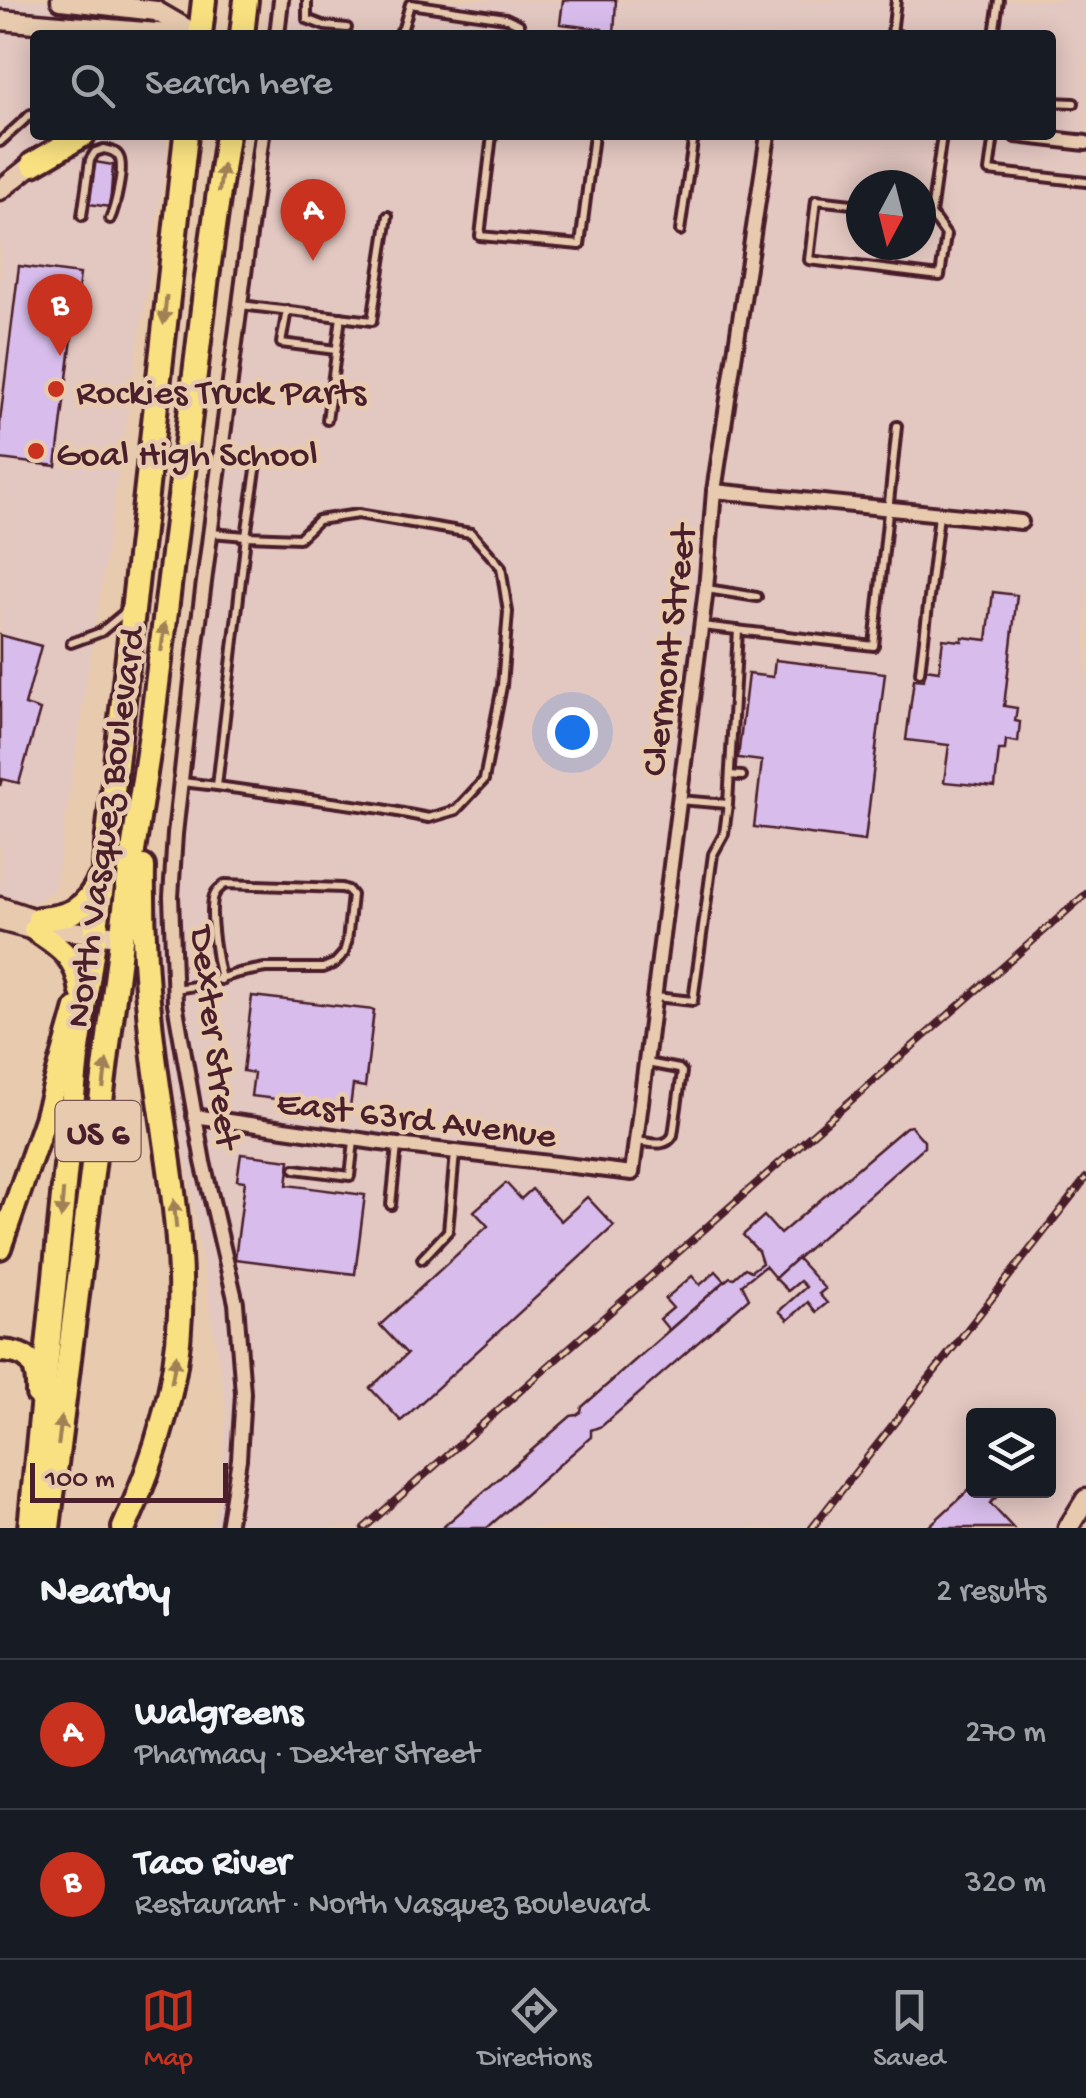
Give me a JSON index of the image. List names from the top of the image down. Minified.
{"streets":{"highway":["North Vasquez Boulevard","US 6"],"street":["Clermont Street","Dexter Street","East 63rd Avenue"]},"crossings":[["Clermont Street","East 63rd Avenue"],["Dexter Street","East 63rd Avenue"]],"places":["Rockies Truck Parts","Goal High School"],"scale_bar":"100 m","north":"bottom","page":{"search":"Search here","pins":["A","B"],"scale":"100 m","heading":["Nearby","2 results"],"list":[{"mark":"A","name":"Walgreens","note":"Pharmacy · Dexter Street","value":"270 m"},{"mark":"B","name":"Taco River","note":"Restaurant · North Vasquez Boulevard","value":"320 m"}],"nav":["Map","Directions","Saved"]}}
